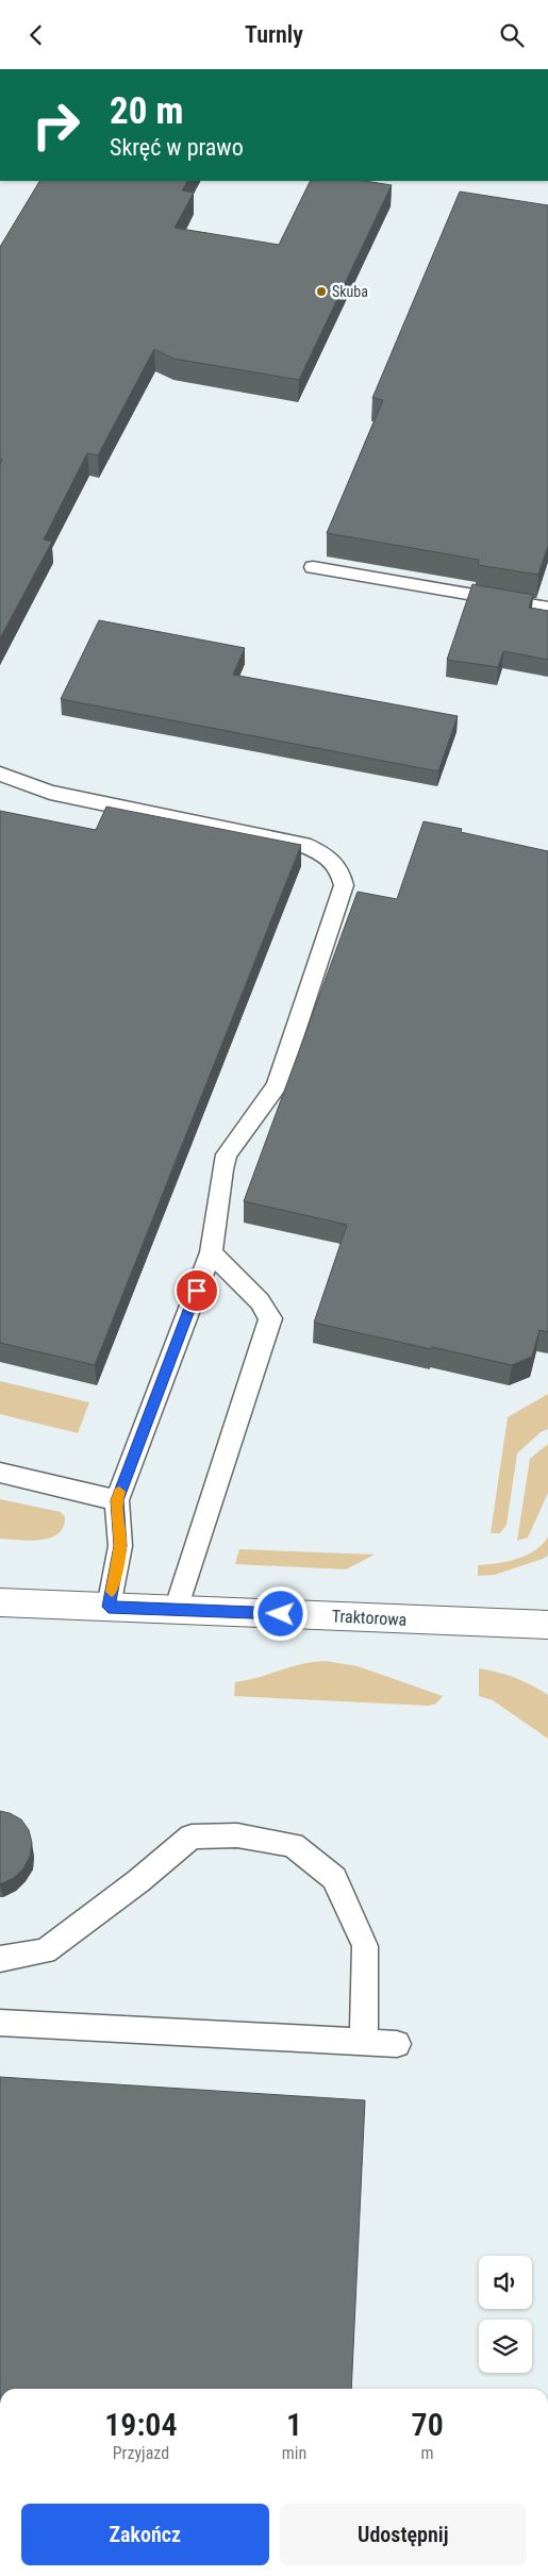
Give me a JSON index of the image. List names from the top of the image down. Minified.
{"streets":{"street":["Traktorowa"]},"places":["Skuba"],"page":{"header":"Turnly","turn":["20 m","Skręć w prawo"],"eta":["19:04","Przyjazd","1","min","70","m"],"buttons":["Zakończ","Udostępnij"]}}
